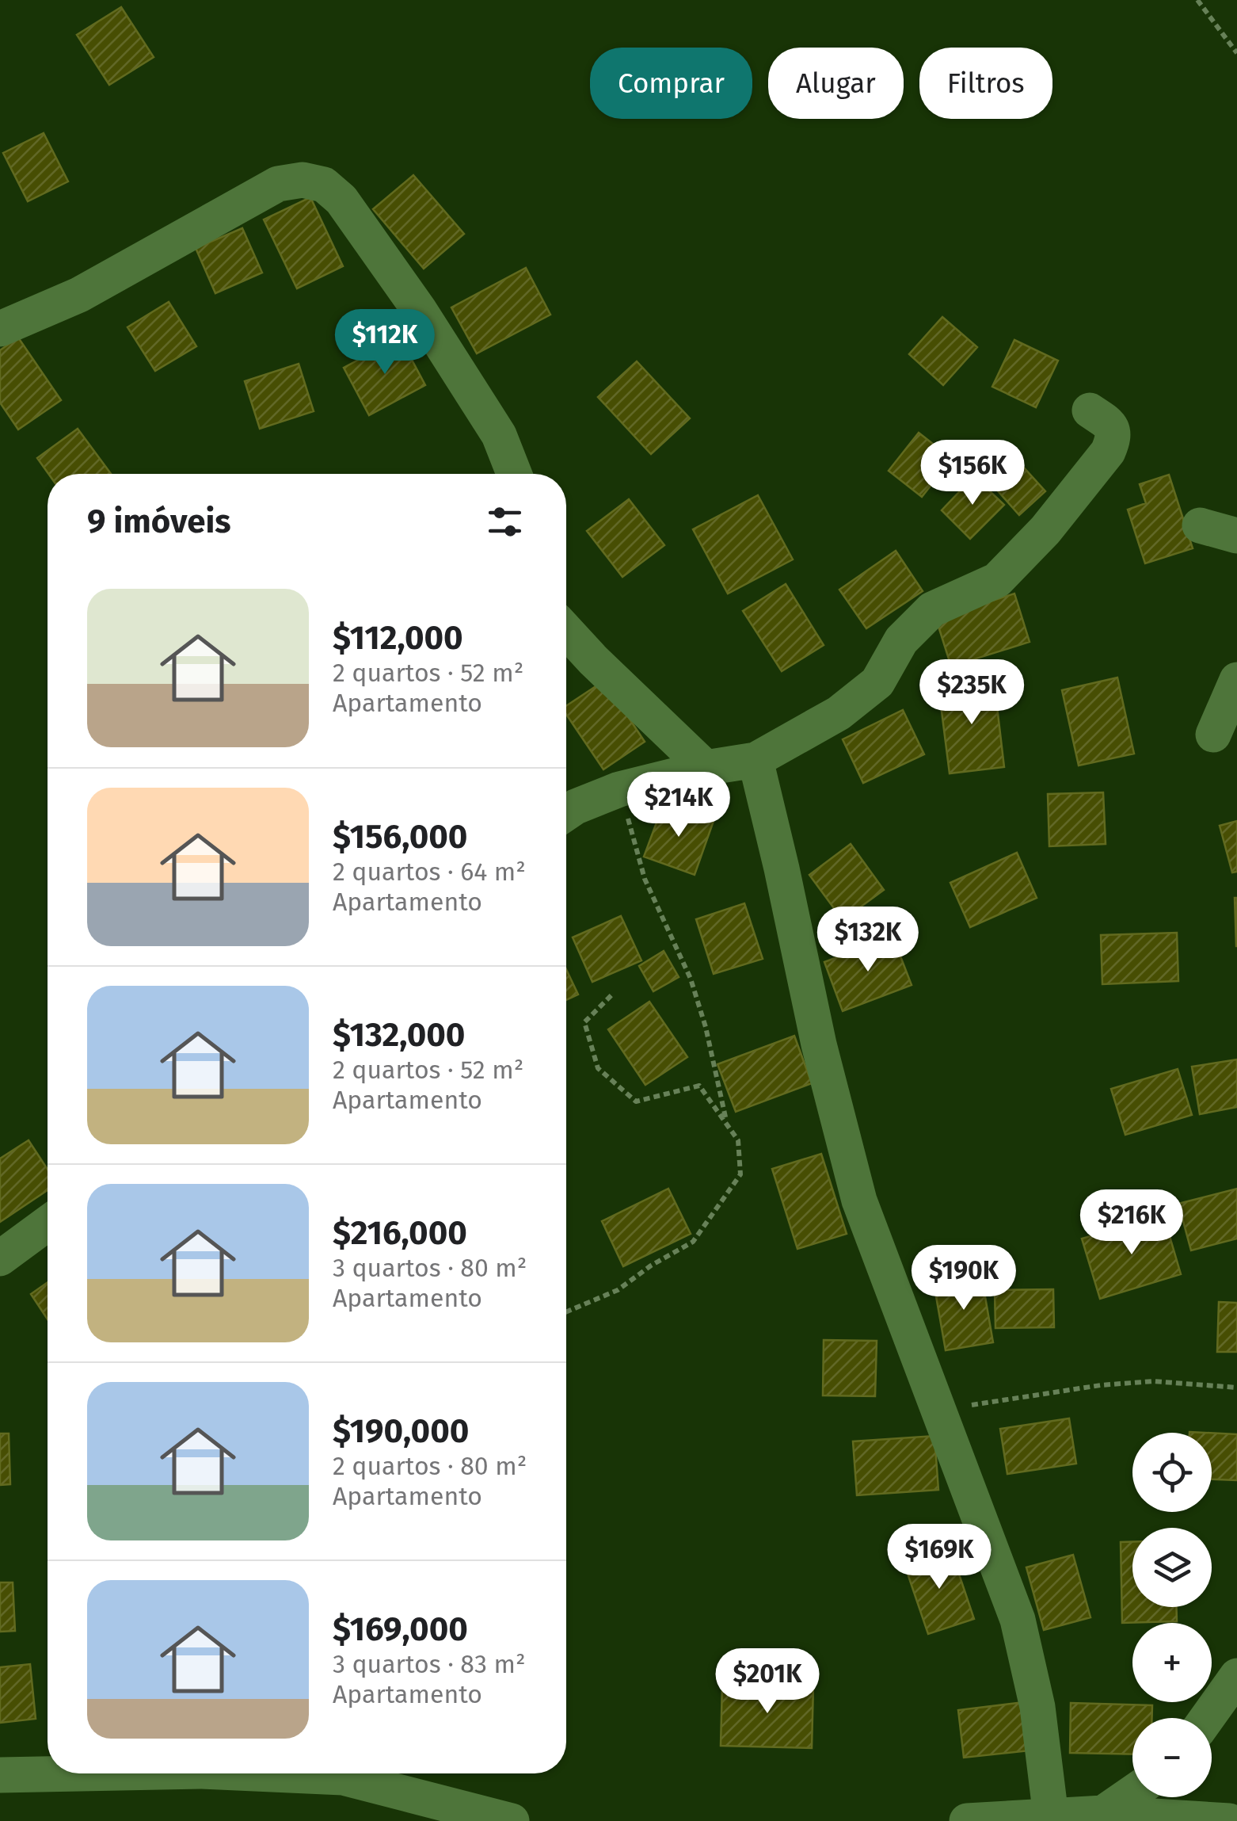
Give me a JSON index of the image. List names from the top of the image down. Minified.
{"page":{"chip":["Comprar","Alugar","Filtros"],"price":["$112K","$156K","$235K","$214K","$132K","$216K","$190K","$169K","$201K"],"heading":"9 imóveis","list":[{"name":"$112,000","note":"2 quartos · 52 m² · Apartamento"},{"name":"$156,000","note":"2 quartos · 64 m² · Apartamento"},{"name":"$132,000","note":"2 quartos · 52 m² · Apartamento"},{"name":"$216,000","note":"3 quartos · 80 m² · Apartamento"},{"name":"$190,000","note":"2 quartos · 80 m² · Apartamento"},{"name":"$169,000","note":"3 quartos · 83 m² · Apartamento"}],"map_buttons":["+","−"]}}
